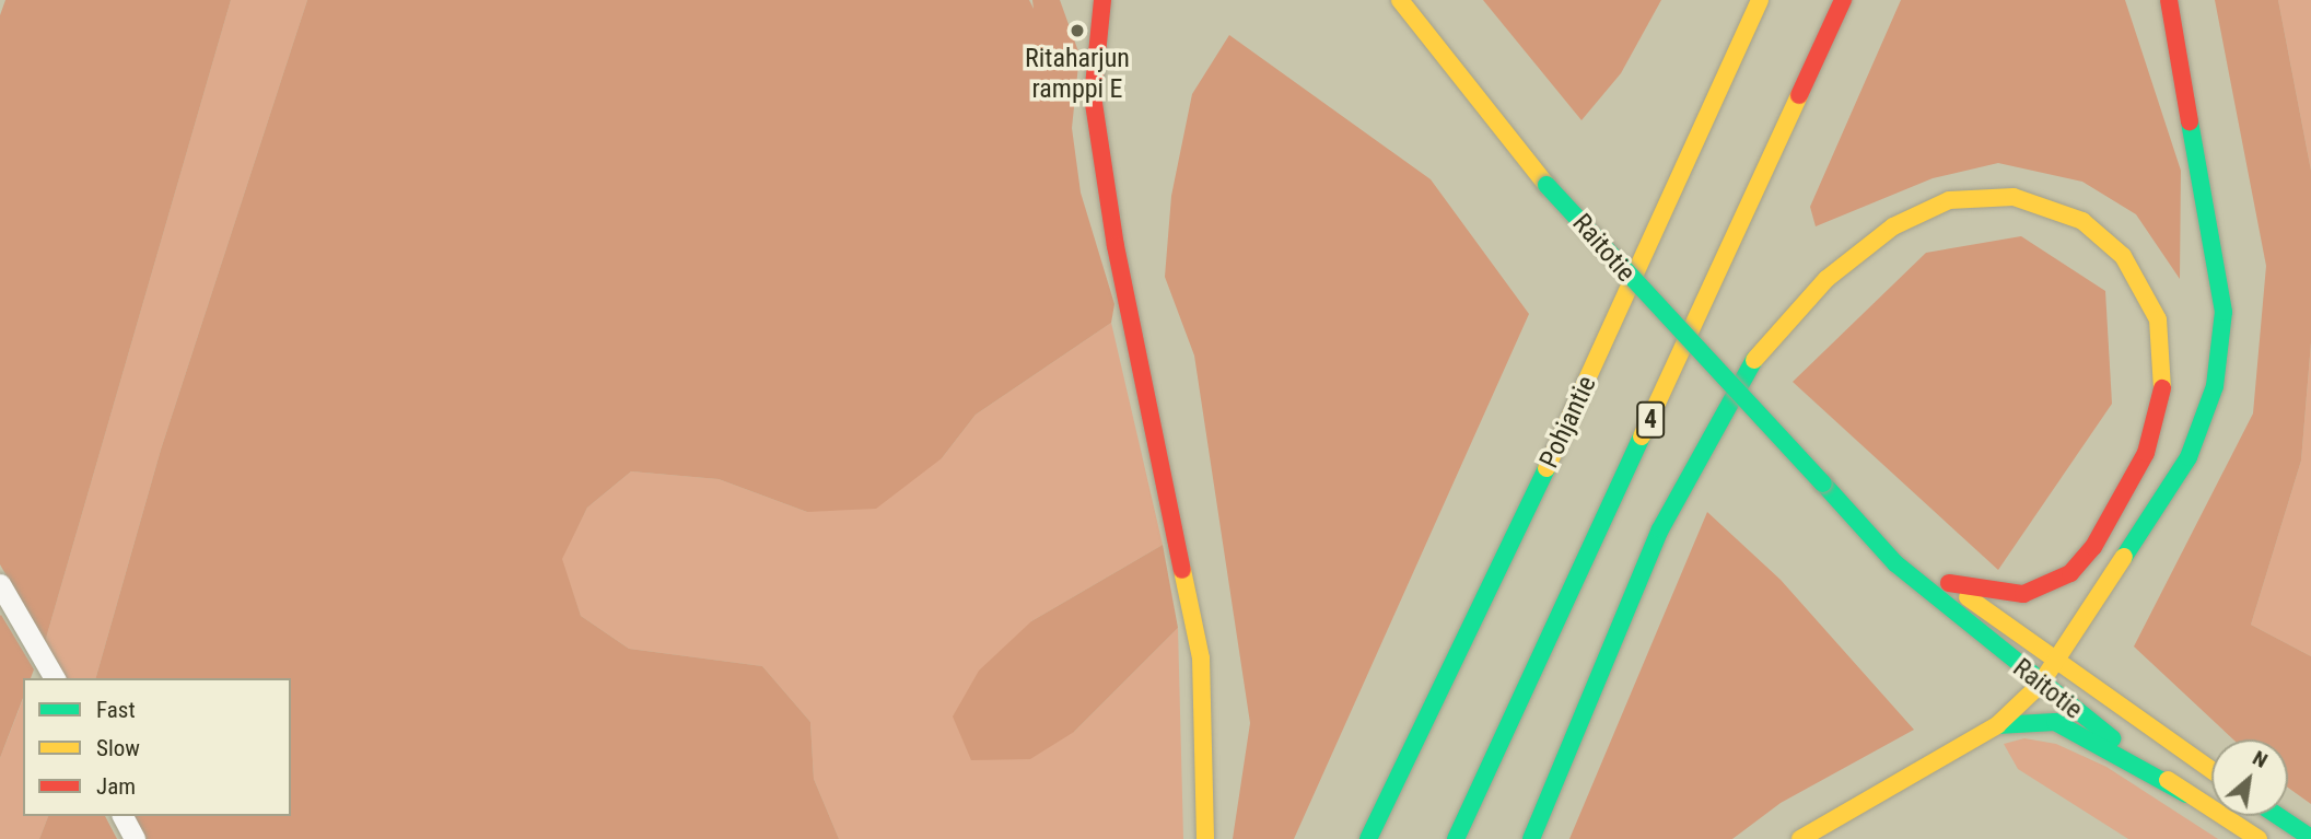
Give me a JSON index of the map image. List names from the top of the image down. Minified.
{"streets":{"main road":["Raitotie","4","Pohjantie"]},"places":["Ritaharjun ramppi E"],"legend":["Fast","Slow","Jam"],"north":"top right"}
